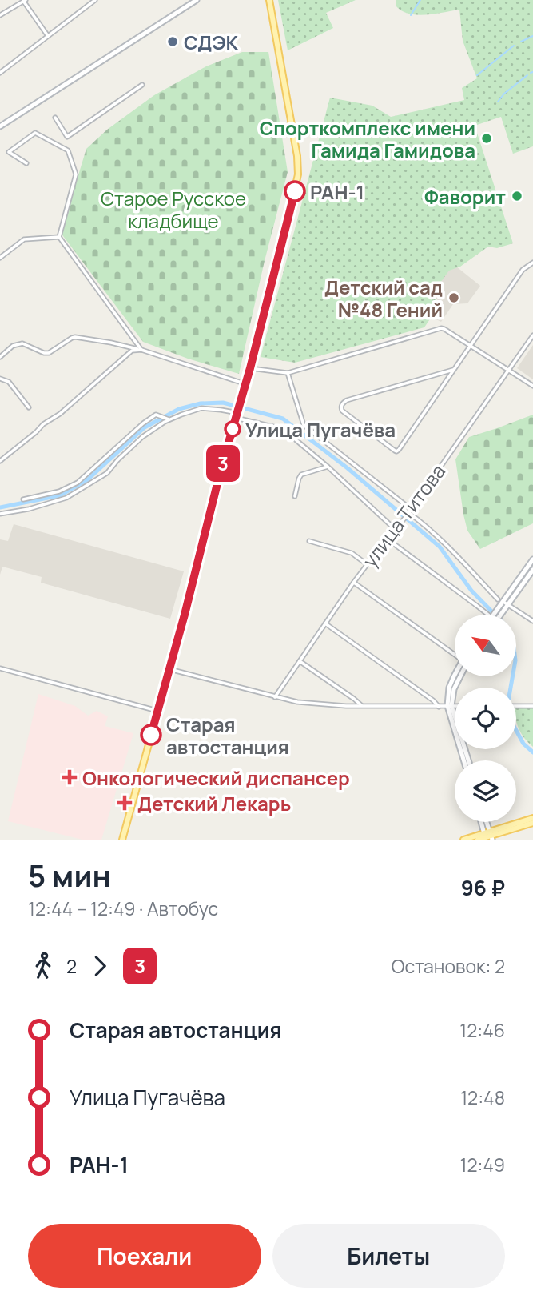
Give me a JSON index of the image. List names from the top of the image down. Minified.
{"streets":{"street":["улица Титова"]},"parks":["Старое Русское кладбище"],"places":{"other":["СДЭК","Спорткомплекс имени Гамида Гамидова","РАН-1","Фаворит","Детский сад №48 Гений","Улица Пугачёва","Старая автостанция"],"health":["Онкологический диспансер","Детский Лекарь"]},"lines":["bus line 3"],"north":"top left","page":{"on_map":"3","heading":["5 мин","12:44 – 12:49 · Автобус","96 ₽"],"legs":["2","3","Остановок: 2"],"list":[{"name":"Старая автостанция","value":"12:46"},{"name":"Улица Пугачёва","value":"12:48"},{"name":"РАН-1","value":"12:49"}],"buttons":["Поехали","Билеты"]}}
